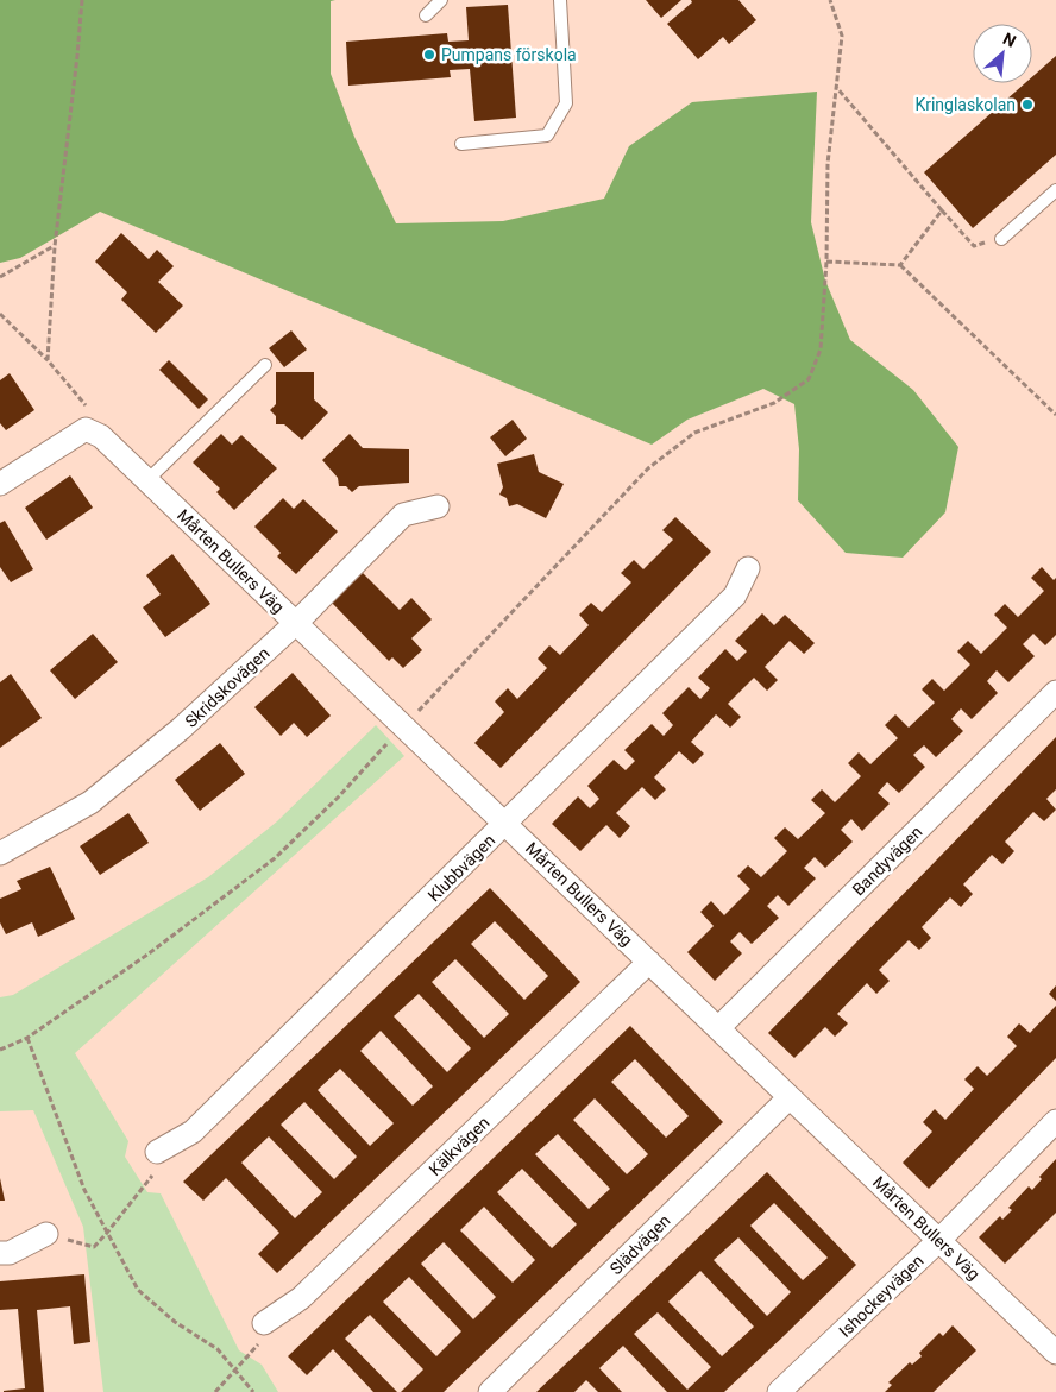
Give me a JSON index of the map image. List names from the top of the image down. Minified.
{"streets":{"street":["Mårten Bullers Väg","Skridskovägen","Bandyvägen","Klubbvägen","Kälkvägen","Slädvägen","Ishockeyvägen"]},"crossings":[["Mårten Bullers Väg","Skridskovägen"],["Mårten Bullers Väg","Bandyvägen"],["Mårten Bullers Väg","Klubbvägen"],["Mårten Bullers Väg","Kälkvägen"],["Mårten Bullers Väg","Slädvägen"],["Mårten Bullers Väg","Ishockeyvägen"]],"places":["Pumpans förskola","Kringlaskolan"],"north":"top right"}
